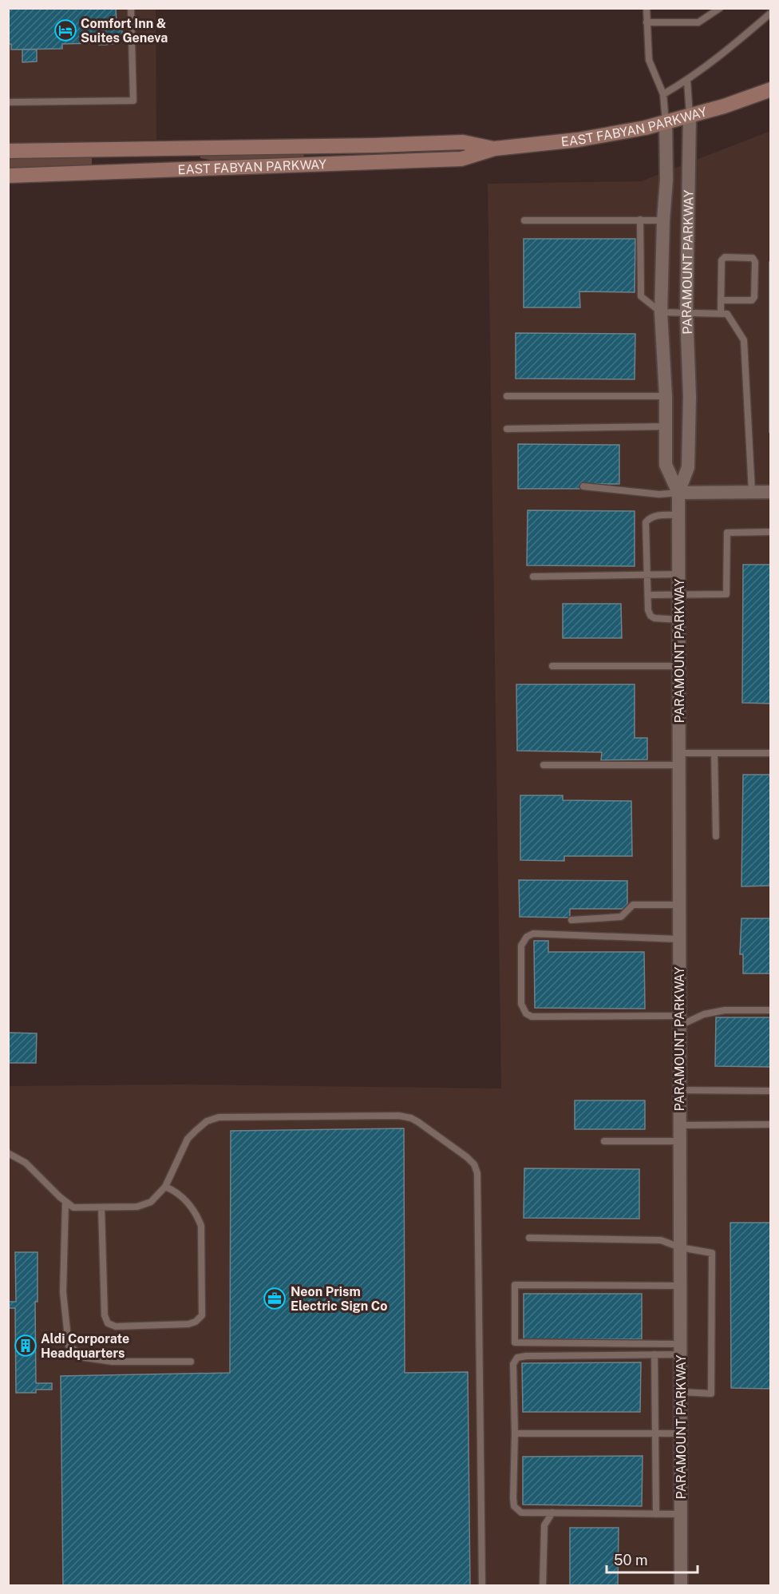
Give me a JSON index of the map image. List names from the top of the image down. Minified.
{"streets":{"main road":["EAST FABYAN PARKWAY"],"street":["PARAMOUNT PARKWAY"]},"crossings":[["EAST FABYAN PARKWAY","PARAMOUNT PARKWAY"]],"places":{"hotel":["Comfort Inn & Suites Geneva"],"office":["Neon Prism Electric Sign Co"],"building":["Aldi Corporate Headquarters"]},"scale_bar":"50 m"}
